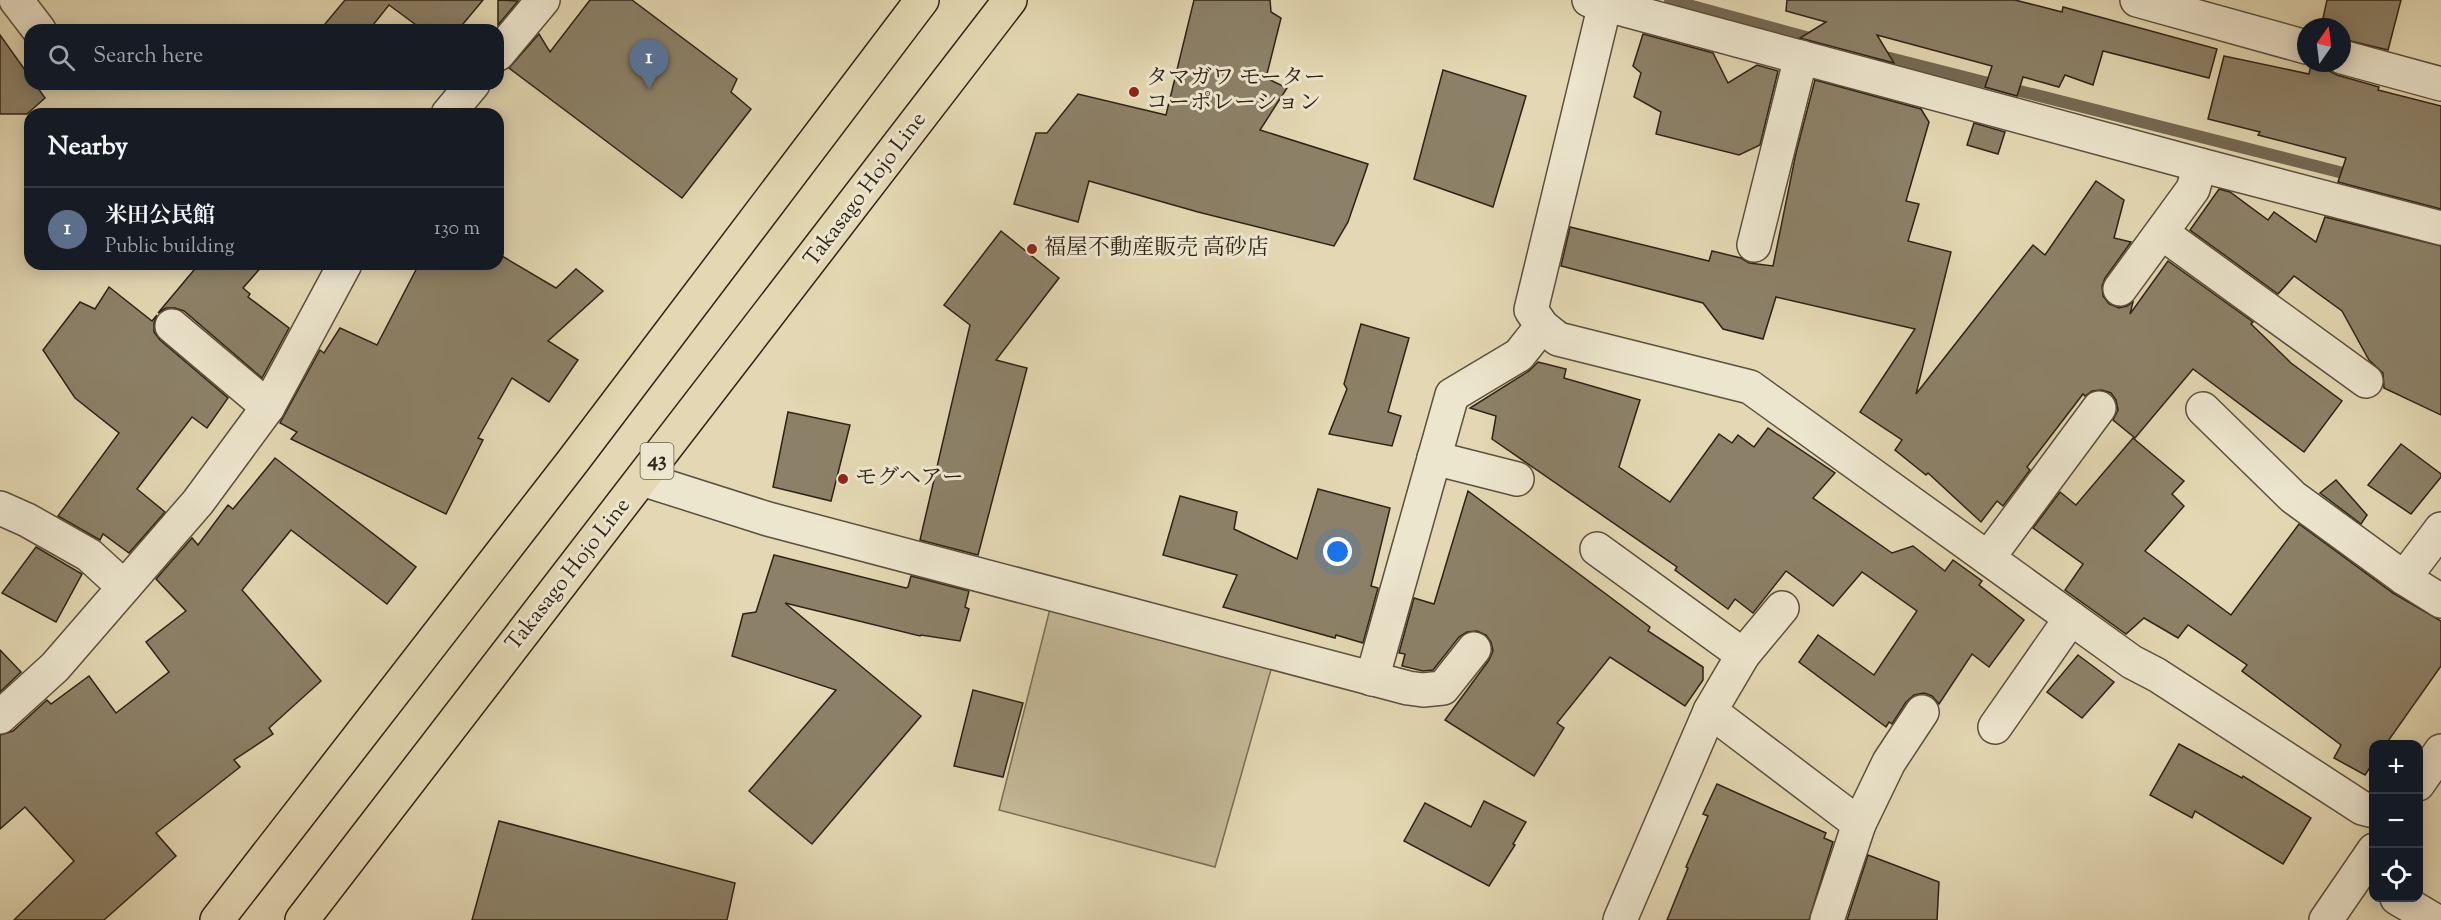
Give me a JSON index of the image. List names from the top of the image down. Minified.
{"streets":{"main road":["Takasago Hojo Line","43"]},"places":["タマガワ モーター コーポレーション","福屋不動産販売 高砂店","モグヘアー"],"north":"top","page":{"search":"Search here","pins":"1","heading":"Nearby","list":[{"mark":"1","name":"米田公民館","note":"Public building","value":"130 m"}],"map_buttons":["+","−"]}}
